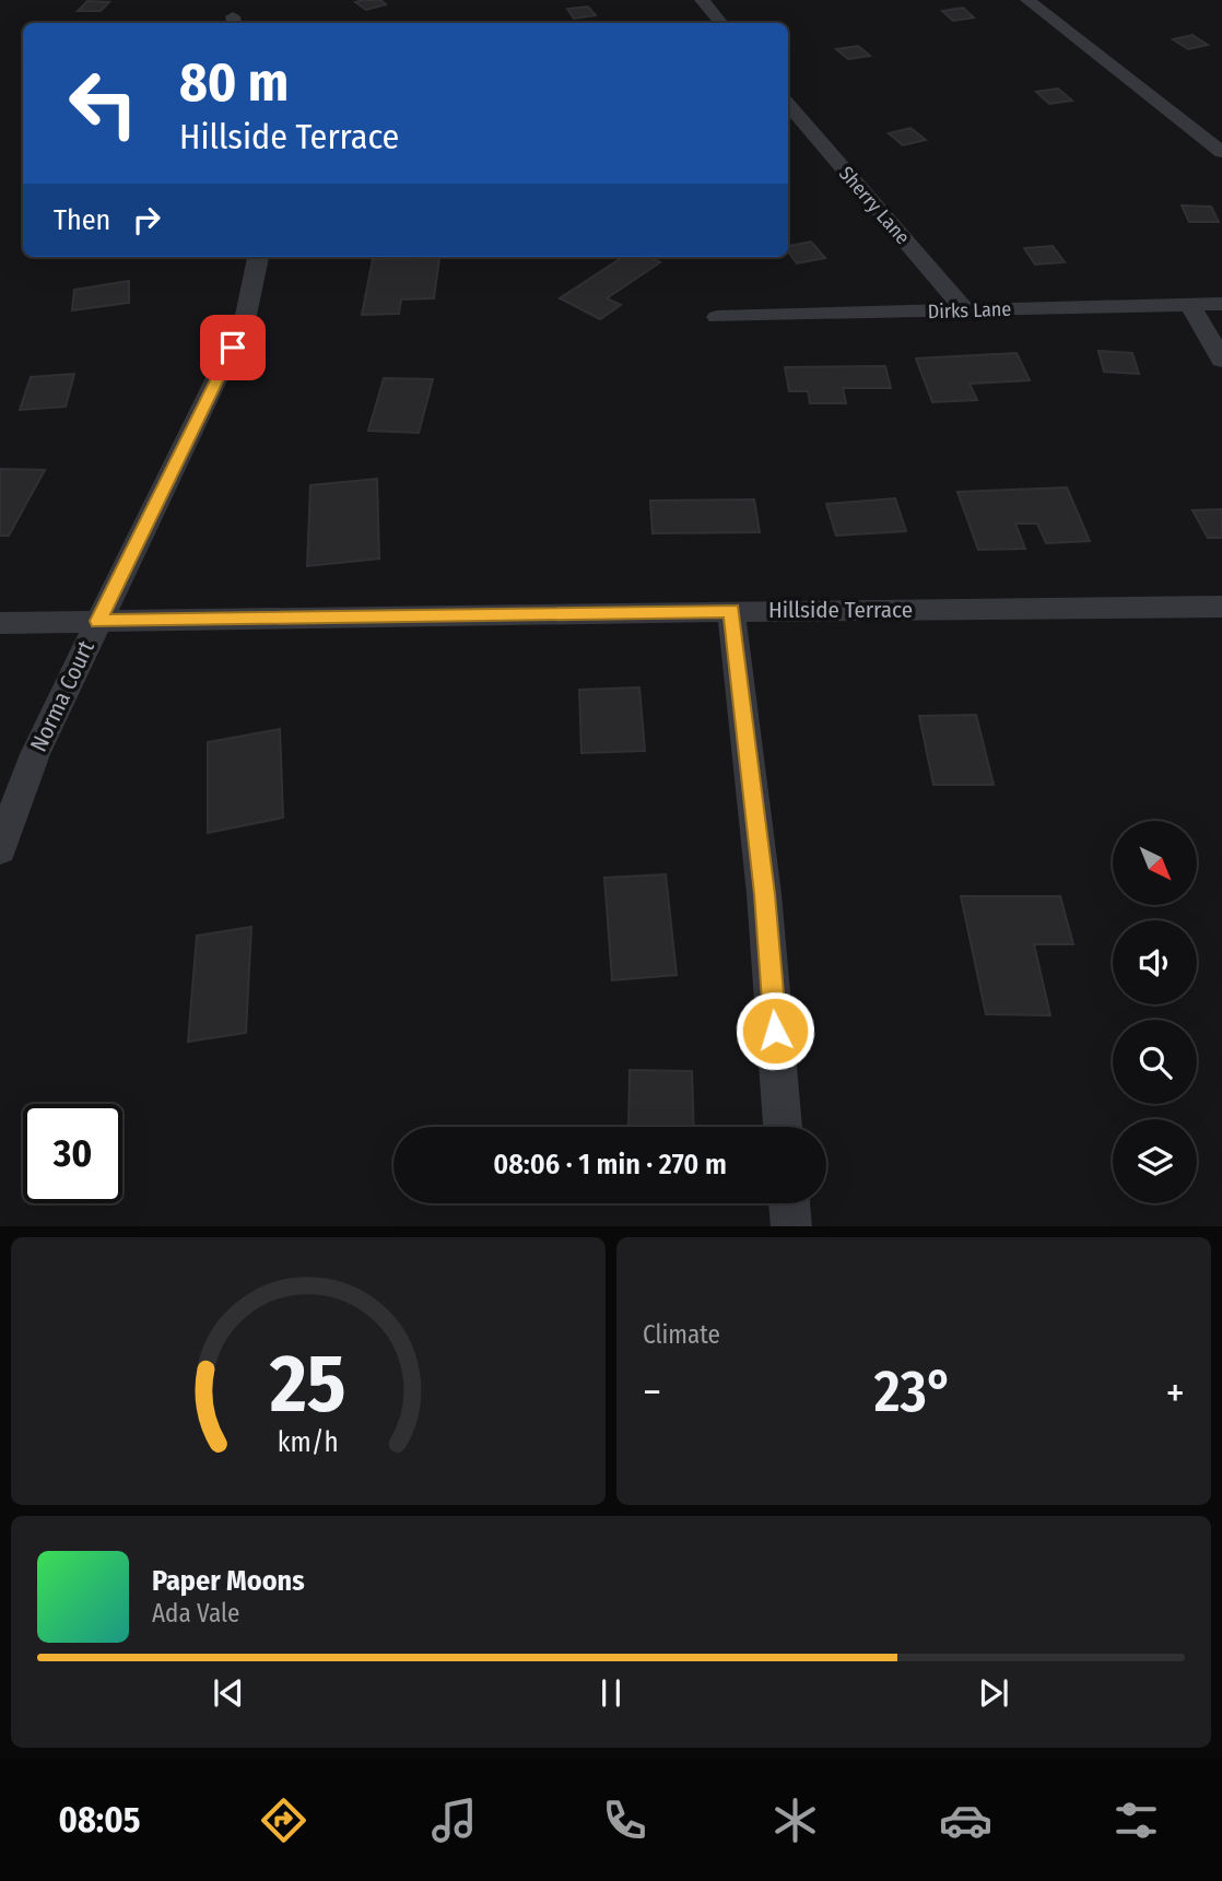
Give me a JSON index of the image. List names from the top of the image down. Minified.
{"streets":{"street":["Sherry Lane","Dirks Lane","Hillside Terrace","Norma Court"]},"crossings":[["Sherry Lane","Dirks Lane"],["Hillside Terrace","Norma Court"]],"north":"bottom right","page":{"turn":["80 m","Hillside Terrace"],"then":"Then","limit":"30","trip":"08:06 · 1 min · 270 m","tile":"Climate","heat":["−","23°","+"],"song":["Paper Moons","Ada Vale"],"tabs":"08:05","gauge":["25","km/h"]}}
